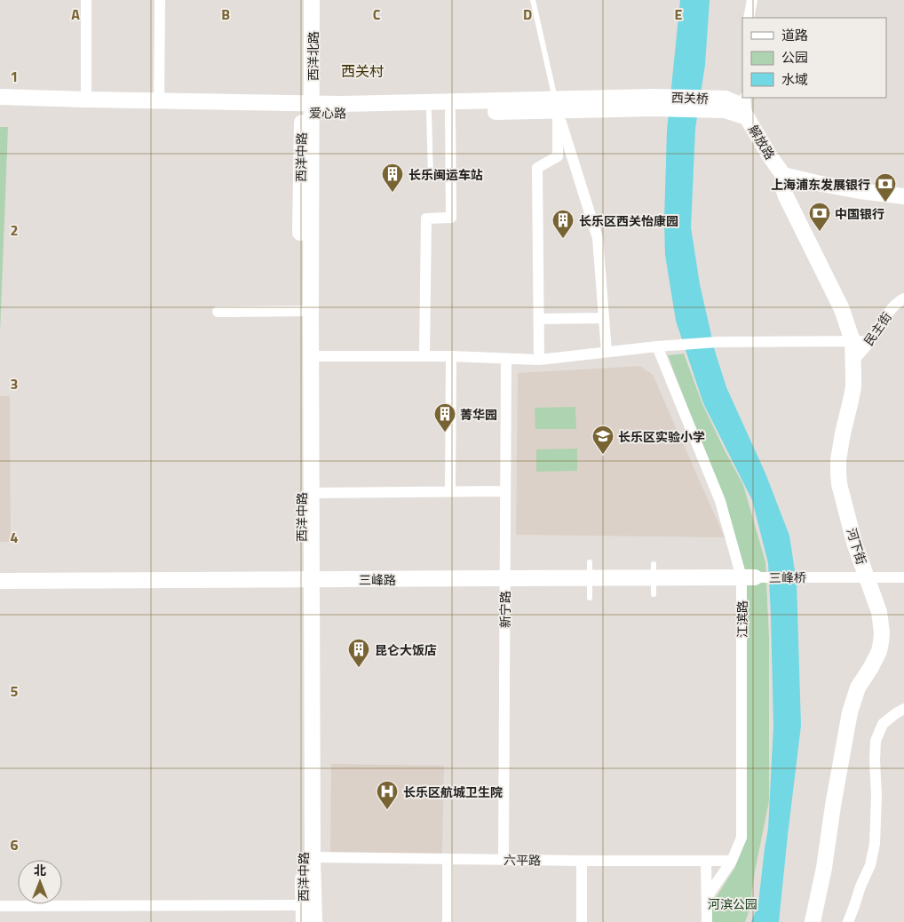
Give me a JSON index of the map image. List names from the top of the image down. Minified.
{"streets":{"main road":["西洋北路","西关桥","爱心路","解放路","西洋中路","河下街","三峰路"],"street":["民主街","三峰桥","新宁路","江滨路","六平路"]},"crossings":[["西洋北路","爱心路"],["西洋北路","西洋中路"],["西关桥","爱心路"],["西关桥","解放路"],["爱心路","西洋中路"],["解放路","河下街"],["西洋中路","三峰路"],["西洋中路","六平路"],["民主街","河下街"],["河下街","三峰桥"],["三峰桥","三峰路"],["三峰桥","江滨路"],["三峰路","新宁路"],["三峰路","江滨路"],["新宁路","六平路"],["江滨路","六平路"]],"districts":["西关村"],"parks":["河滨公园"],"places":{"building":["长乐闽运车站","长乐区西关怡康园","菁华园","昆仑大饭店"],"bank":["上海浦东发展银行","中国银行"],"school or university":["长乐区实验小学"],"hospital":["长乐区航城卫生院"]},"legend":["道路","公园","水域"],"north":"top","grid":{"columns":["A","B","C","D","E"],"rows":["1","2","3","4","5","6"]}}
